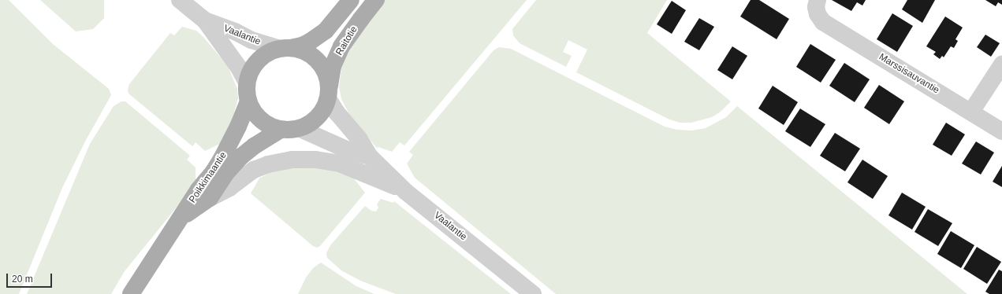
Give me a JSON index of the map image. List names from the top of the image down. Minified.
{"streets":{"main road":["Raitotie","Poikkimaantie"],"street":["Vaalantie","Marssisauvantie"]},"crossings":[["Vaalantie","Raitotie"],["Vaalantie","Poikkimaantie"],["Raitotie","Poikkimaantie"]],"scale_bar":"20 m"}
